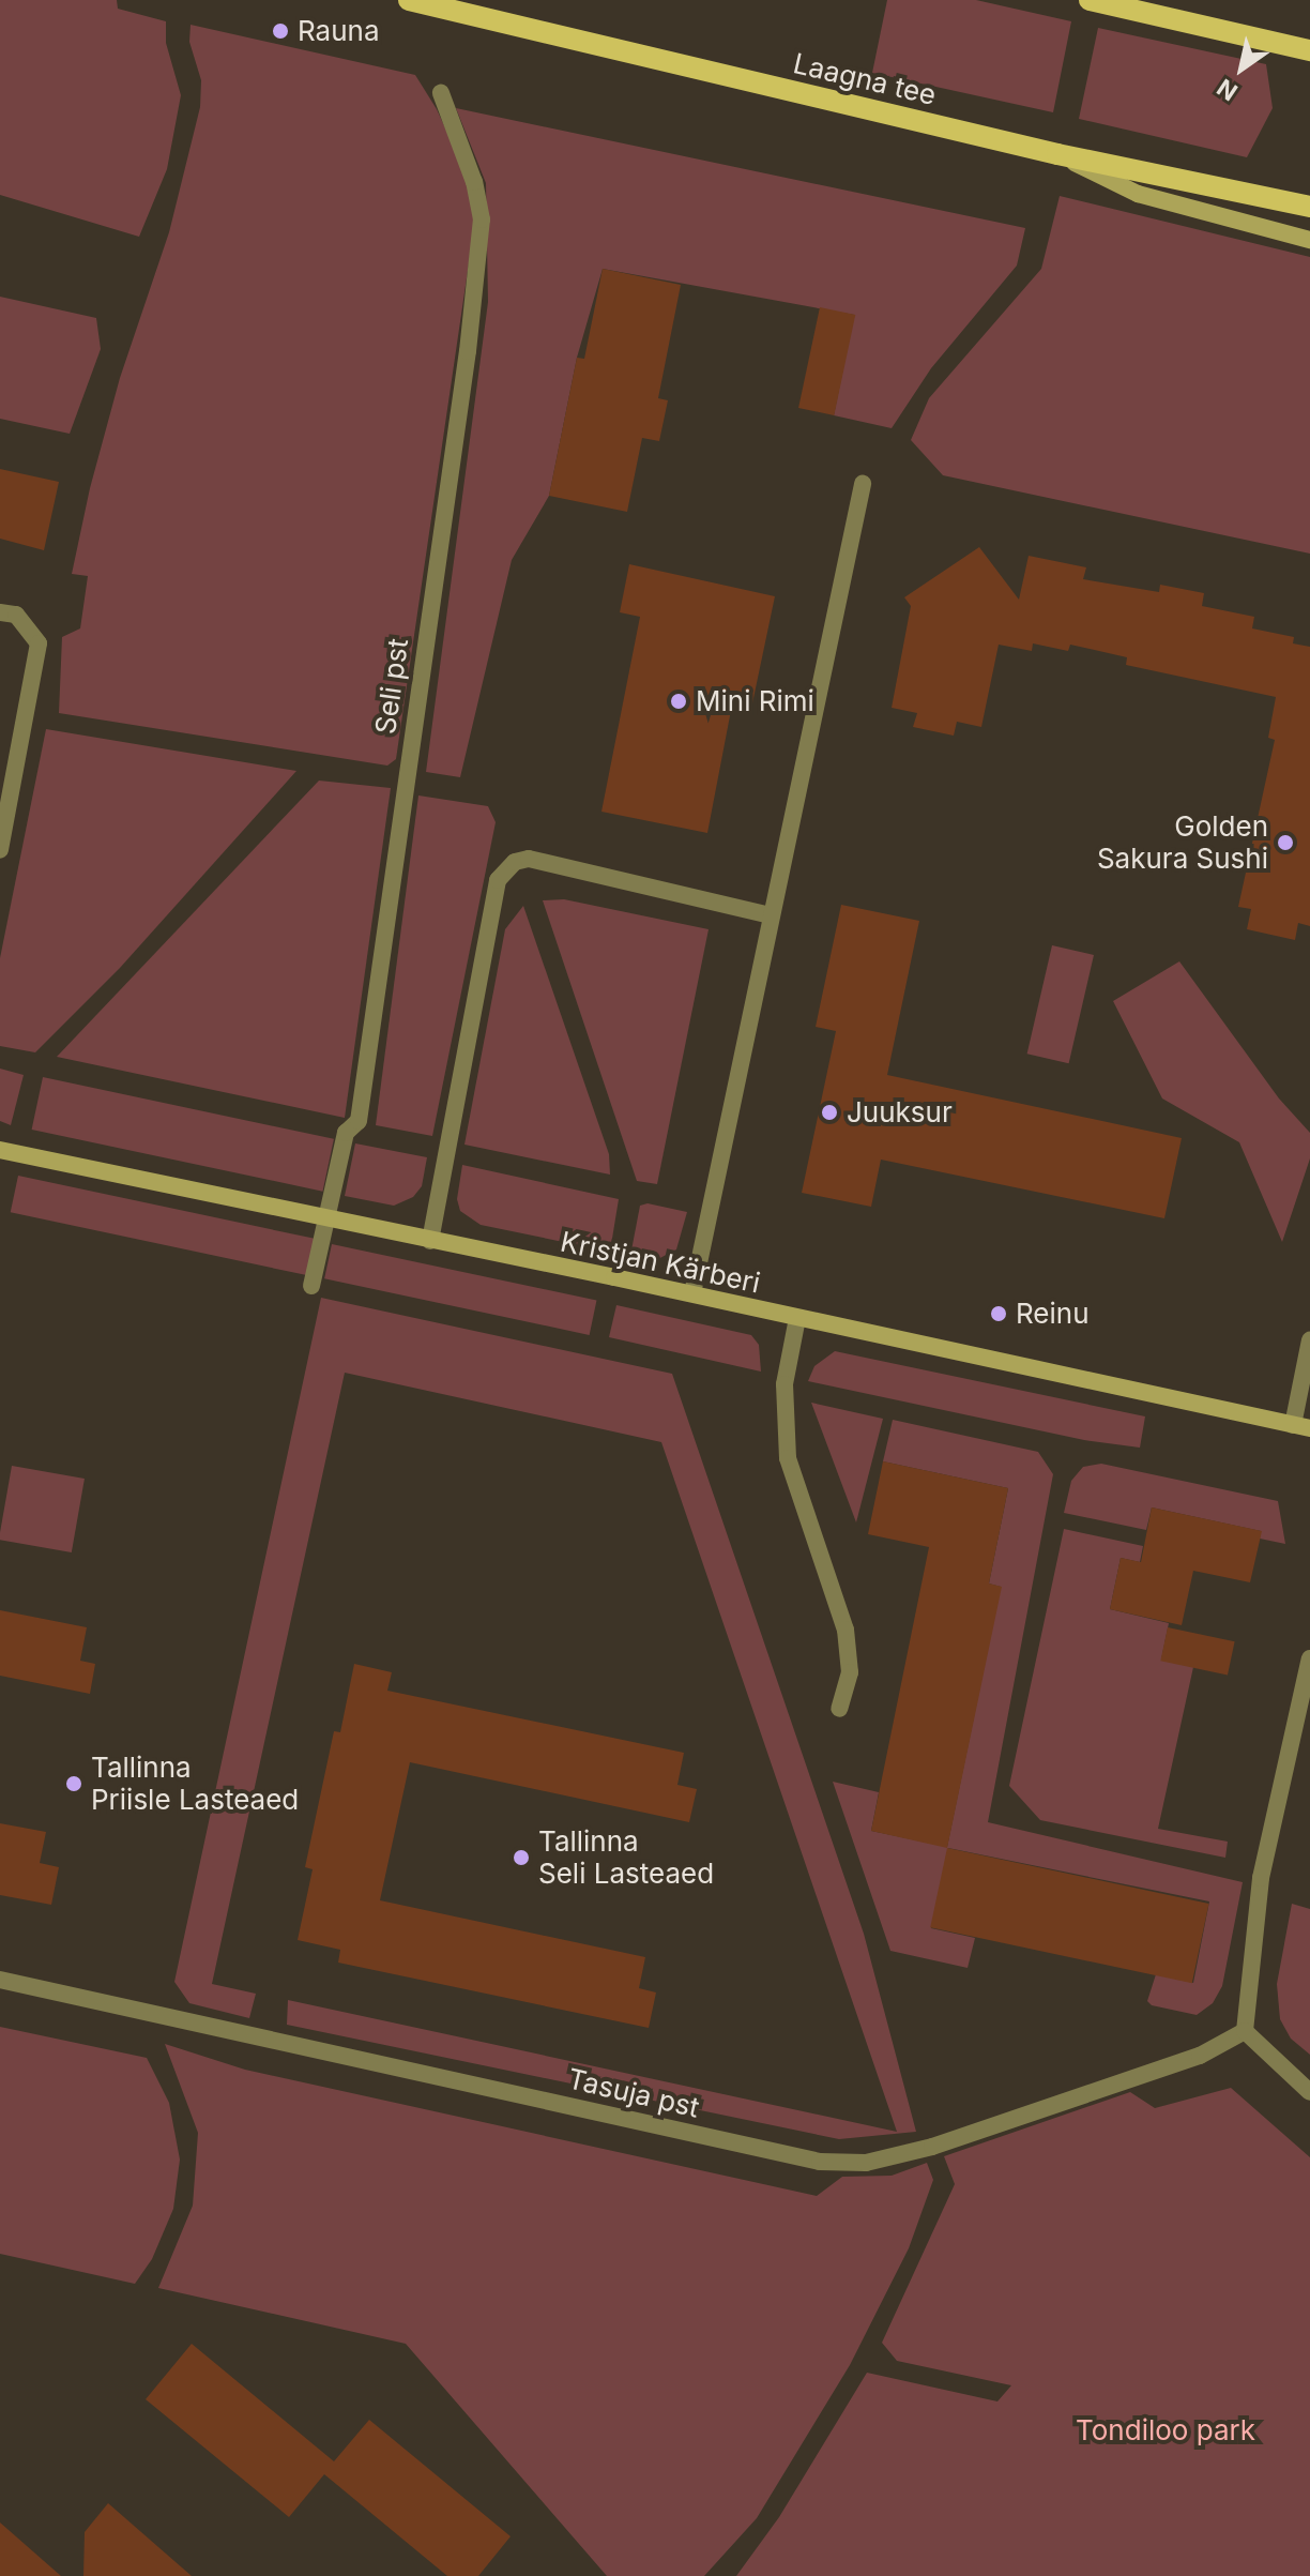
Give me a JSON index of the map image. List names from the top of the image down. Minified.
{"streets":{"main road":["Laagna tee"],"street":["Seli pst","Kristjan Kärberi","Tasuja pst"]},"crossings":[["Seli pst","Kristjan Kärberi"]],"parks":["Tondiloo park"],"places":["Rauna","Mini Rimi","Golden Sakura Sushi","Juuksur","Reinu","Tallinna Priisle Lasteaed","Tallinna Seli Lasteaed"],"north":"bottom left"}
